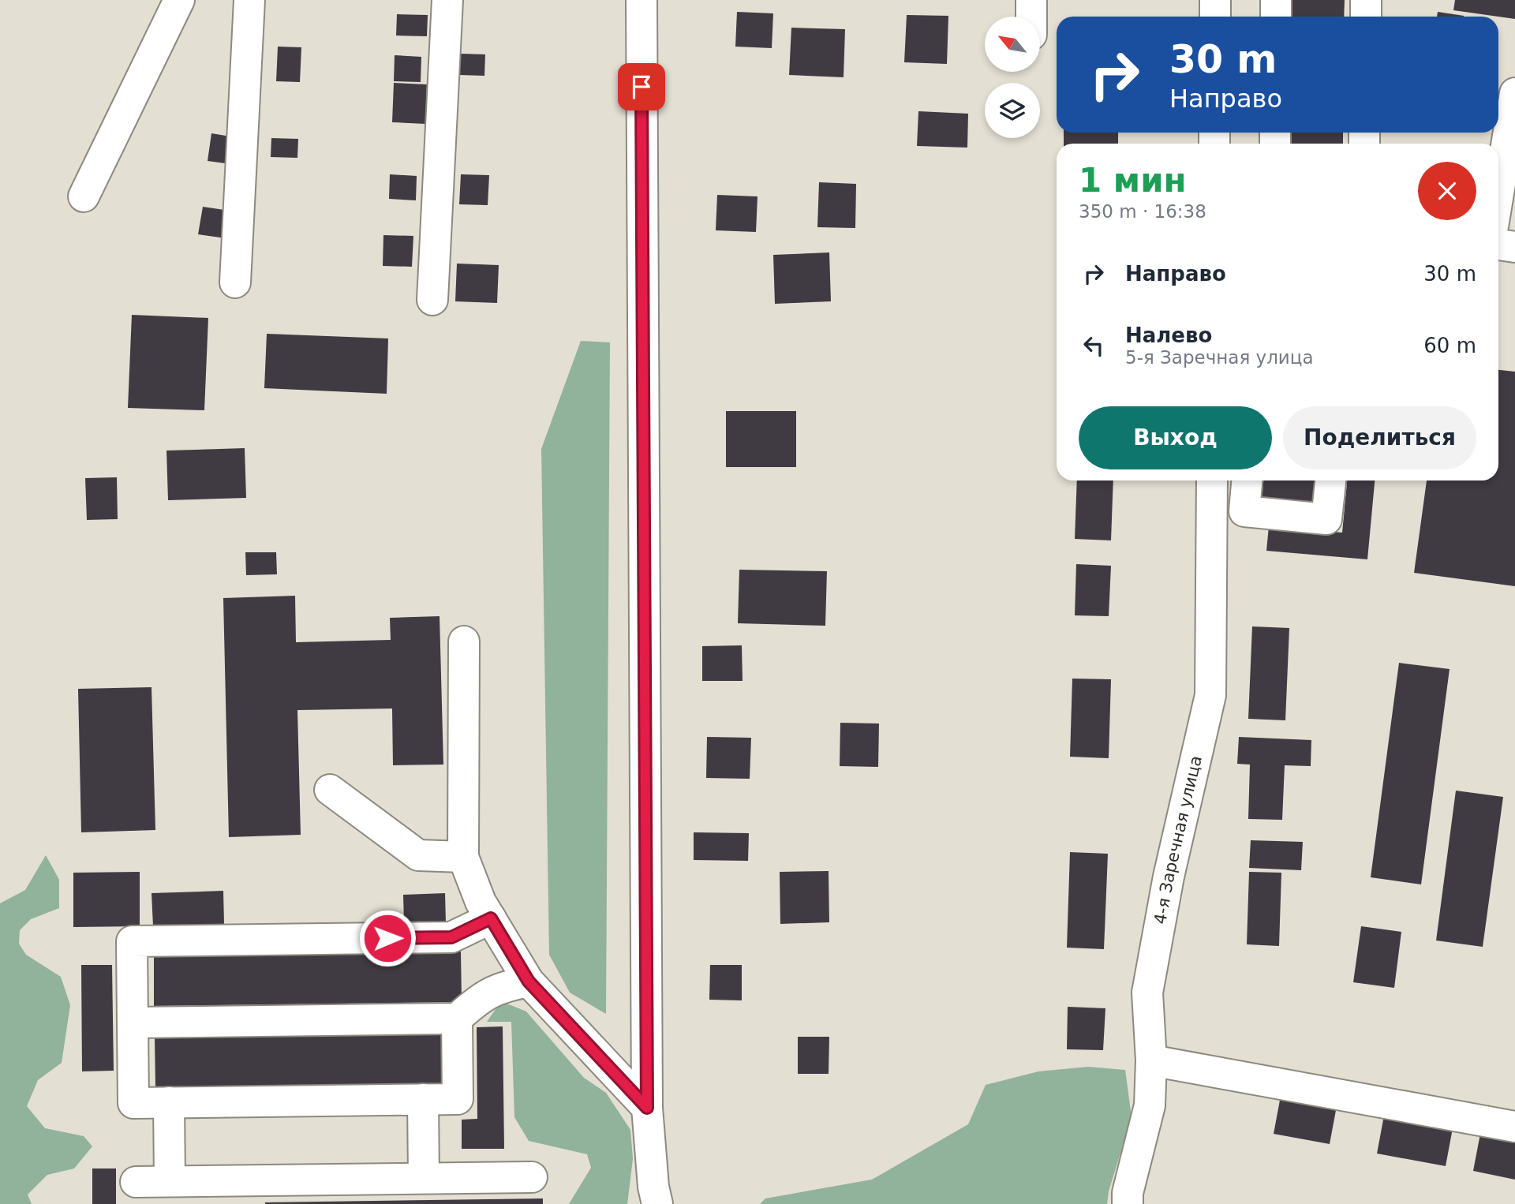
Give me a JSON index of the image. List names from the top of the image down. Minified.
{"streets":{"street":["4-я Заречная улица"]},"north":"top left","page":{"turn":["30 m","Направо"],"heading":["1 мин","350 m · 16:38"],"list":[{"name":"Направо","value":"30 m"},{"name":"Налево","note":"5-я Заречная улица","value":"60 m"}],"buttons":["Выход","Поделиться"]}}
